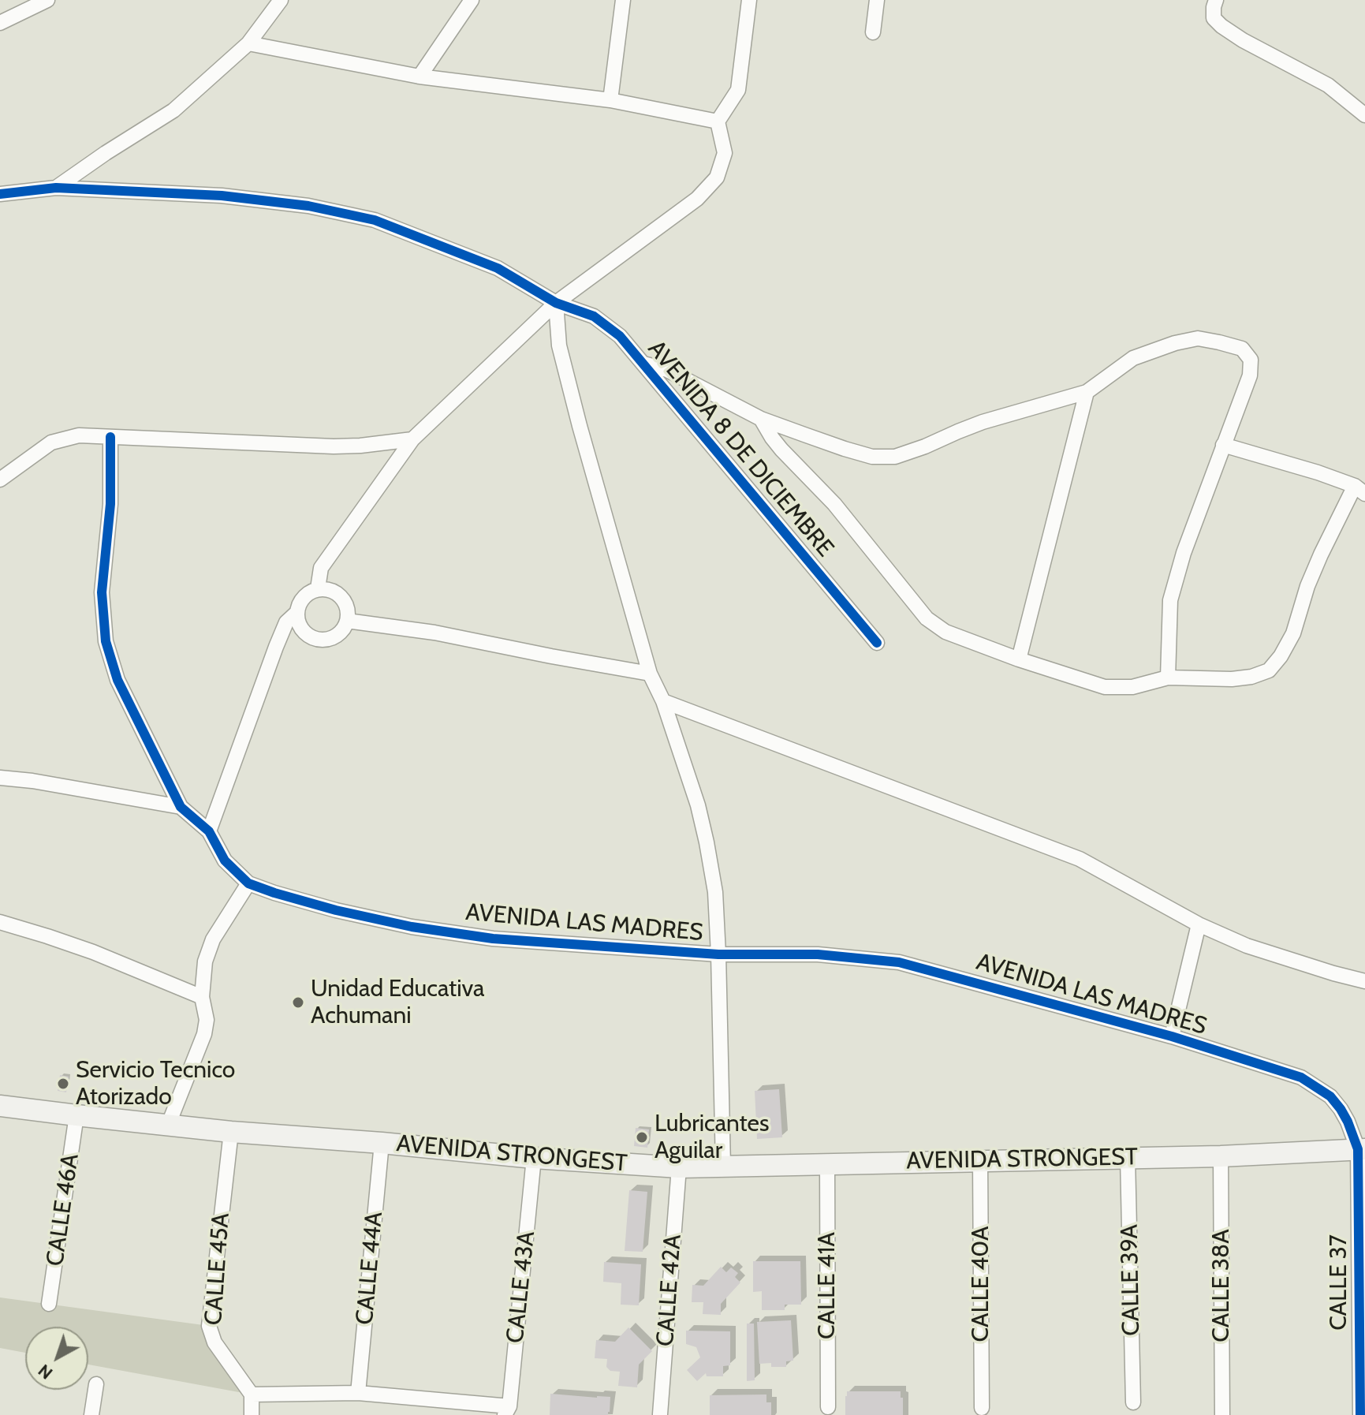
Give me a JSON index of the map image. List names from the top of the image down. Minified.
{"streets":{"main road":["AVENIDA STRONGEST"],"street":["AVENIDA 8 DE DICIEMBRE","AVENIDA LAS MADRES","CALLE 46A","CALLE 44A","CALLE 45A","CALLE 39A","CALLE 37","CALLE 40A","CALLE 41A","CALLE 38A","CALLE 43A","CALLE 42A"]},"crossings":[["AVENIDA LAS MADRES","AVENIDA STRONGEST"],["AVENIDA LAS MADRES","CALLE 37"],["AVENIDA STRONGEST","CALLE 46A"],["AVENIDA STRONGEST","CALLE 44A"],["AVENIDA STRONGEST","CALLE 45A"],["AVENIDA STRONGEST","CALLE 39A"],["AVENIDA STRONGEST","CALLE 37"],["AVENIDA STRONGEST","CALLE 40A"],["AVENIDA STRONGEST","CALLE 41A"],["AVENIDA STRONGEST","CALLE 38A"],["AVENIDA STRONGEST","CALLE 43A"],["AVENIDA STRONGEST","CALLE 42A"]],"places":["Unidad Educativa Achumani","Servicio Tecnico Atorizado","Lubricantes Aguilar"],"north":"bottom left"}
